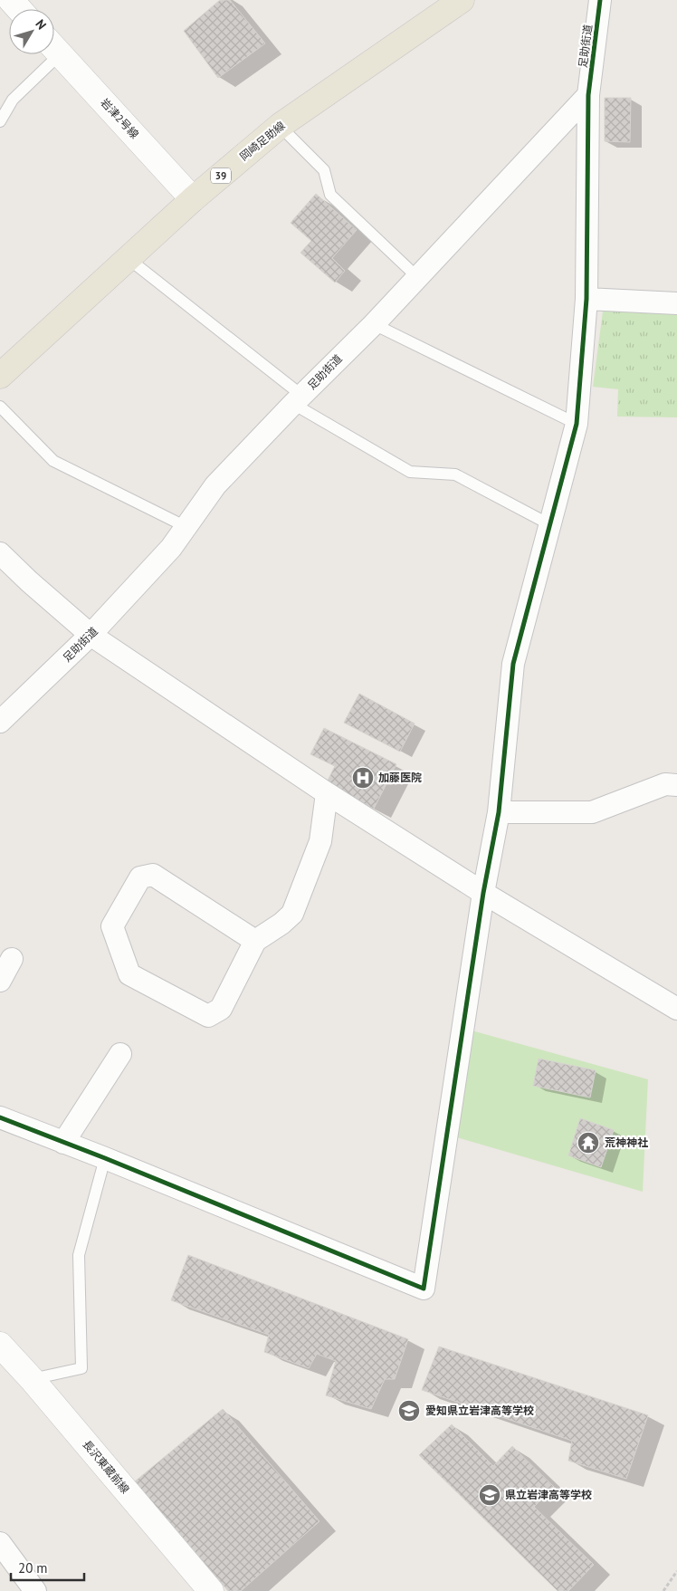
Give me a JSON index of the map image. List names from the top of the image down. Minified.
{"streets":{"main road":["岩津2号線","岡崎足助線","39","長沢東蔵前線"],"street":["足助街道"]},"crossings":[["岩津2号線","岡崎足助線"]],"places":{"hospital":["加藤医院"],"temple":["荒神神社"],"school or university":["愛知県立岩津高等学校","県立岩津高等学校"]},"scale_bar":"20 m","north":"top right"}
